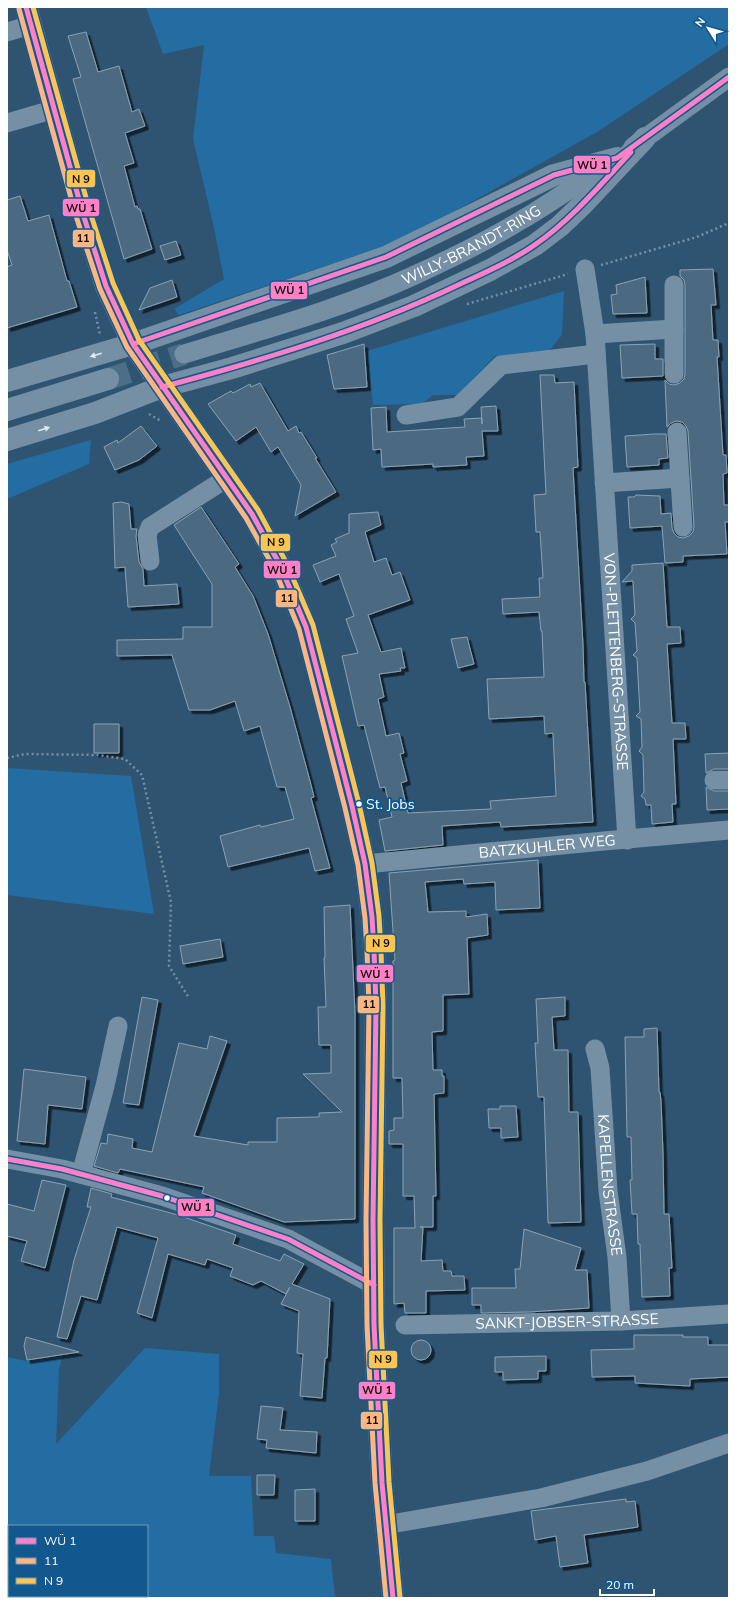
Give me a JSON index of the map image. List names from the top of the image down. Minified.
{"streets":{"street":["WILLY-BRANDT-RING","VON-PLETTENBERG-STRASSE","BATZKUHLER WEG","KAPELLENSTRASSE","SANKT-JOBSER-STRASSE"]},"crossings":[["VON-PLETTENBERG-STRASSE","BATZKUHLER WEG"],["KAPELLENSTRASSE","SANKT-JOBSER-STRASSE"]],"places":["St. Jobs"],"lines":["transit line 11"],"legend":["WÜ 1","11","N 9"],"scale_bar":"20 m","north":"top left"}
